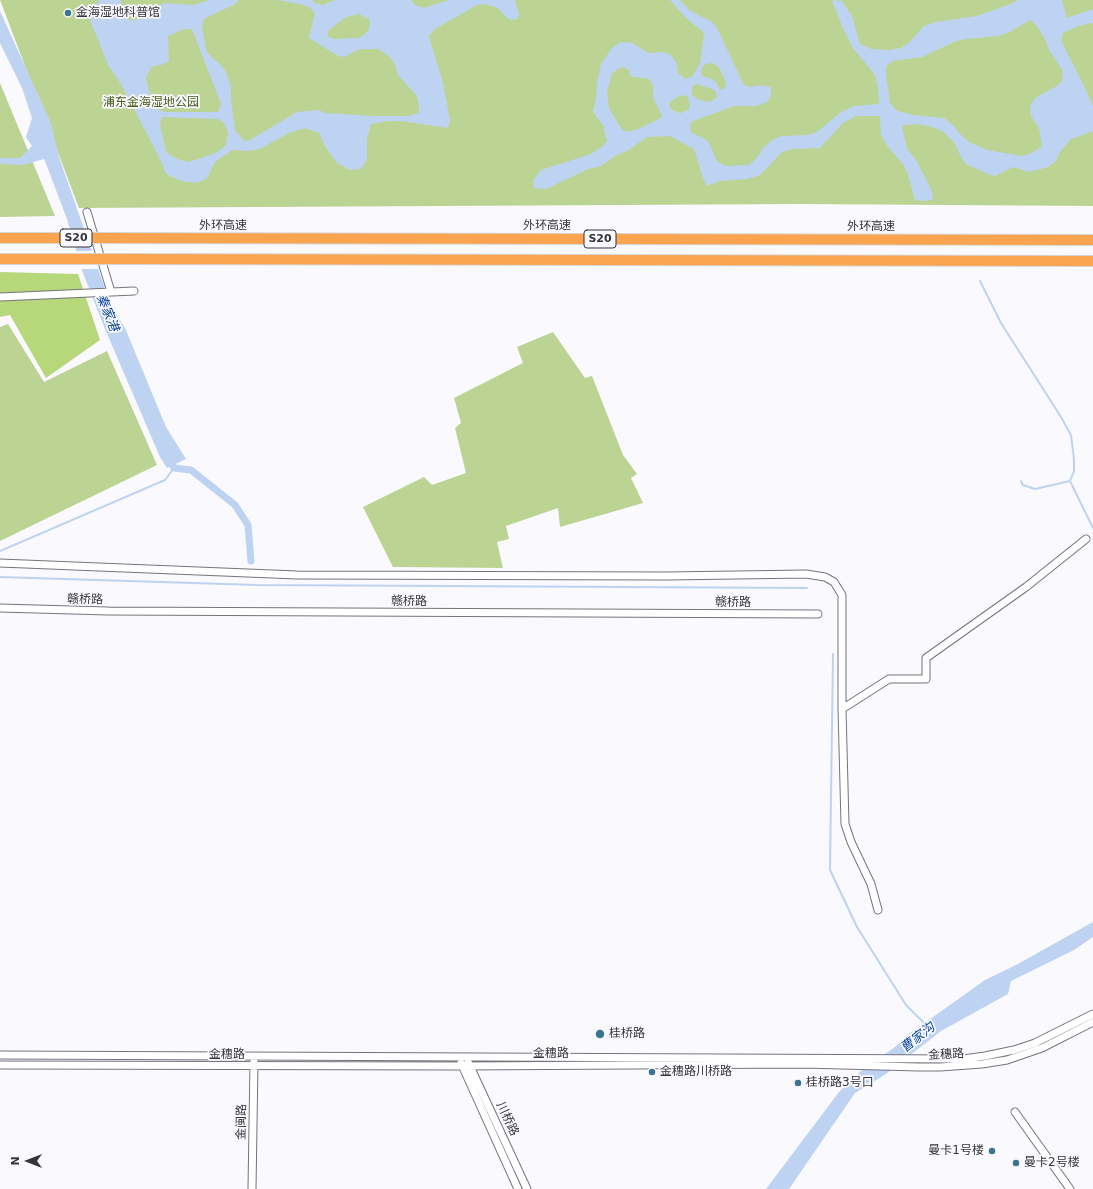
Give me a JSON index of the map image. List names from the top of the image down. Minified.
{"streets":{"highway":["外环高速","S20"],"street":["赣桥路","金穗路","川桥路","金闽路"]},"crossings":[["金穗路","川桥路"],["金穗路","金闽路"]],"water":["秦家港","曹家沟"],"parks":["浦东金海湿地公园"],"places":["金海湿地科普馆","桂桥路","金穗路川桥路","桂桥路3号口","曼卡1号楼","曼卡2号楼"],"north":"left"}
